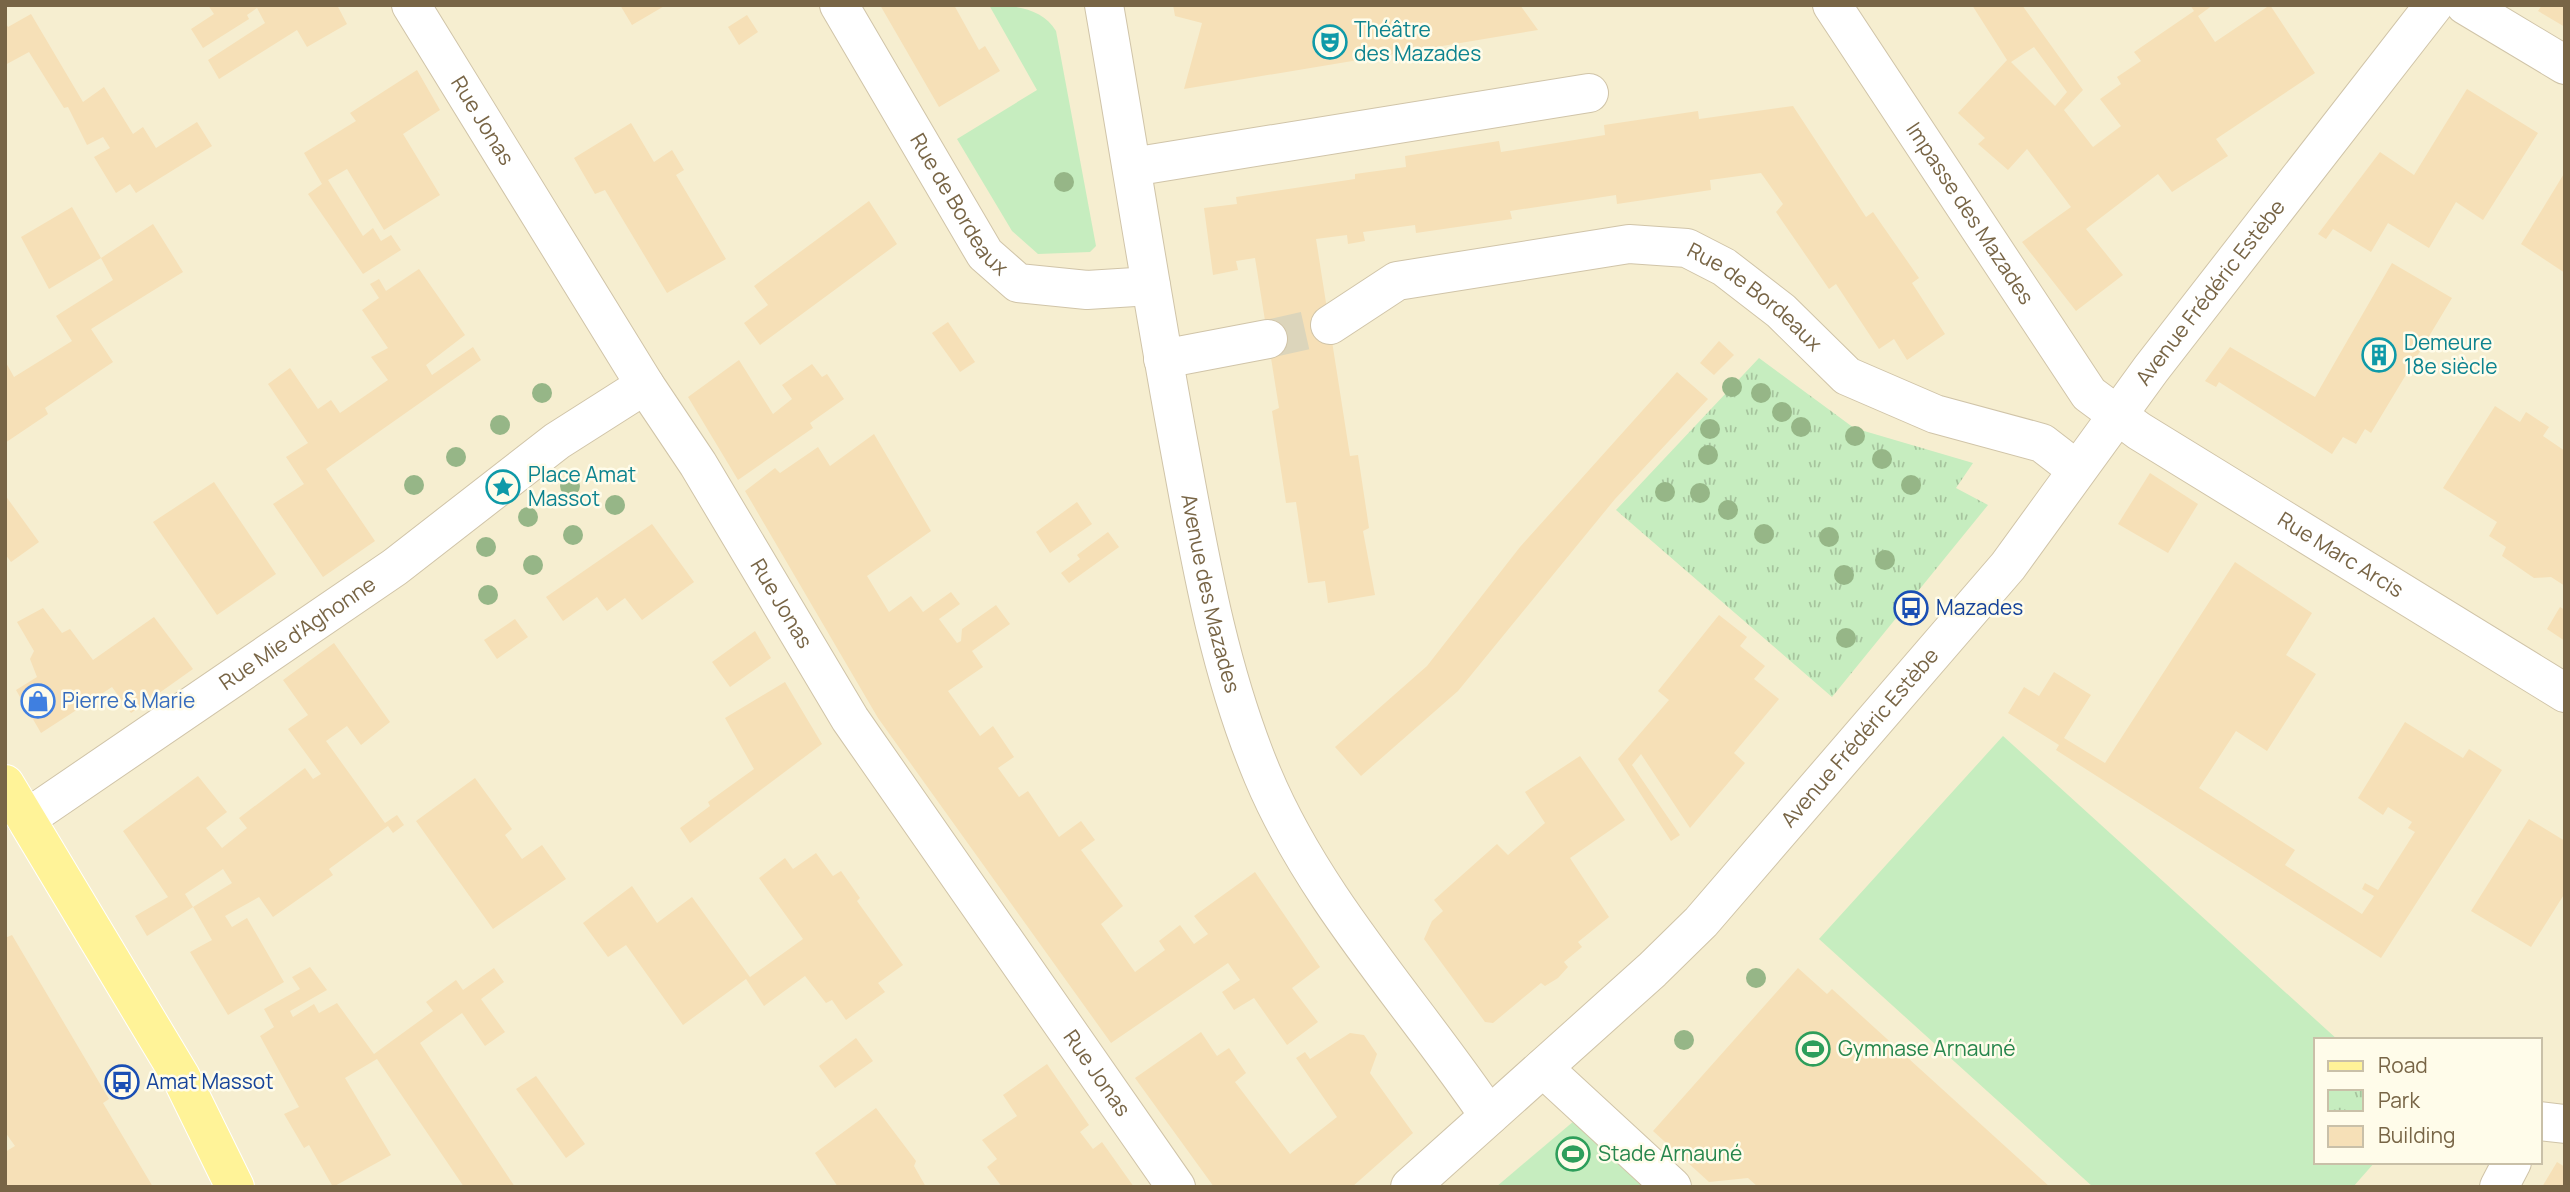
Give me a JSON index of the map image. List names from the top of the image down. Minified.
{"streets":{"street":["Rue Jonas","Rue de Bordeaux","Impasse des Mazades","Avenue Frédéric Estèbe","Rue Marc Arcis","Avenue des Mazades","Rue Mie d'Aghonne"]},"crossings":[["Rue Jonas","Rue Mie d'Aghonne"],["Rue de Bordeaux","Avenue Frédéric Estèbe"],["Rue de Bordeaux","Avenue des Mazades"],["Impasse des Mazades","Avenue Frédéric Estèbe"],["Impasse des Mazades","Rue Marc Arcis"],["Avenue Frédéric Estèbe","Rue Marc Arcis"],["Avenue Frédéric Estèbe","Avenue des Mazades"]],"places":{"theatre":["Théâtre des Mazades"],"building":["Demeure 18e siècle"],"place":["Place Amat Massot"],"bus stop":["Mazades","Amat Massot"],"shop":["Pierre & Marie"],"sports":["Gymnase Arnauné","Stade Arnauné"]},"legend":["Road","Park","Building"]}
